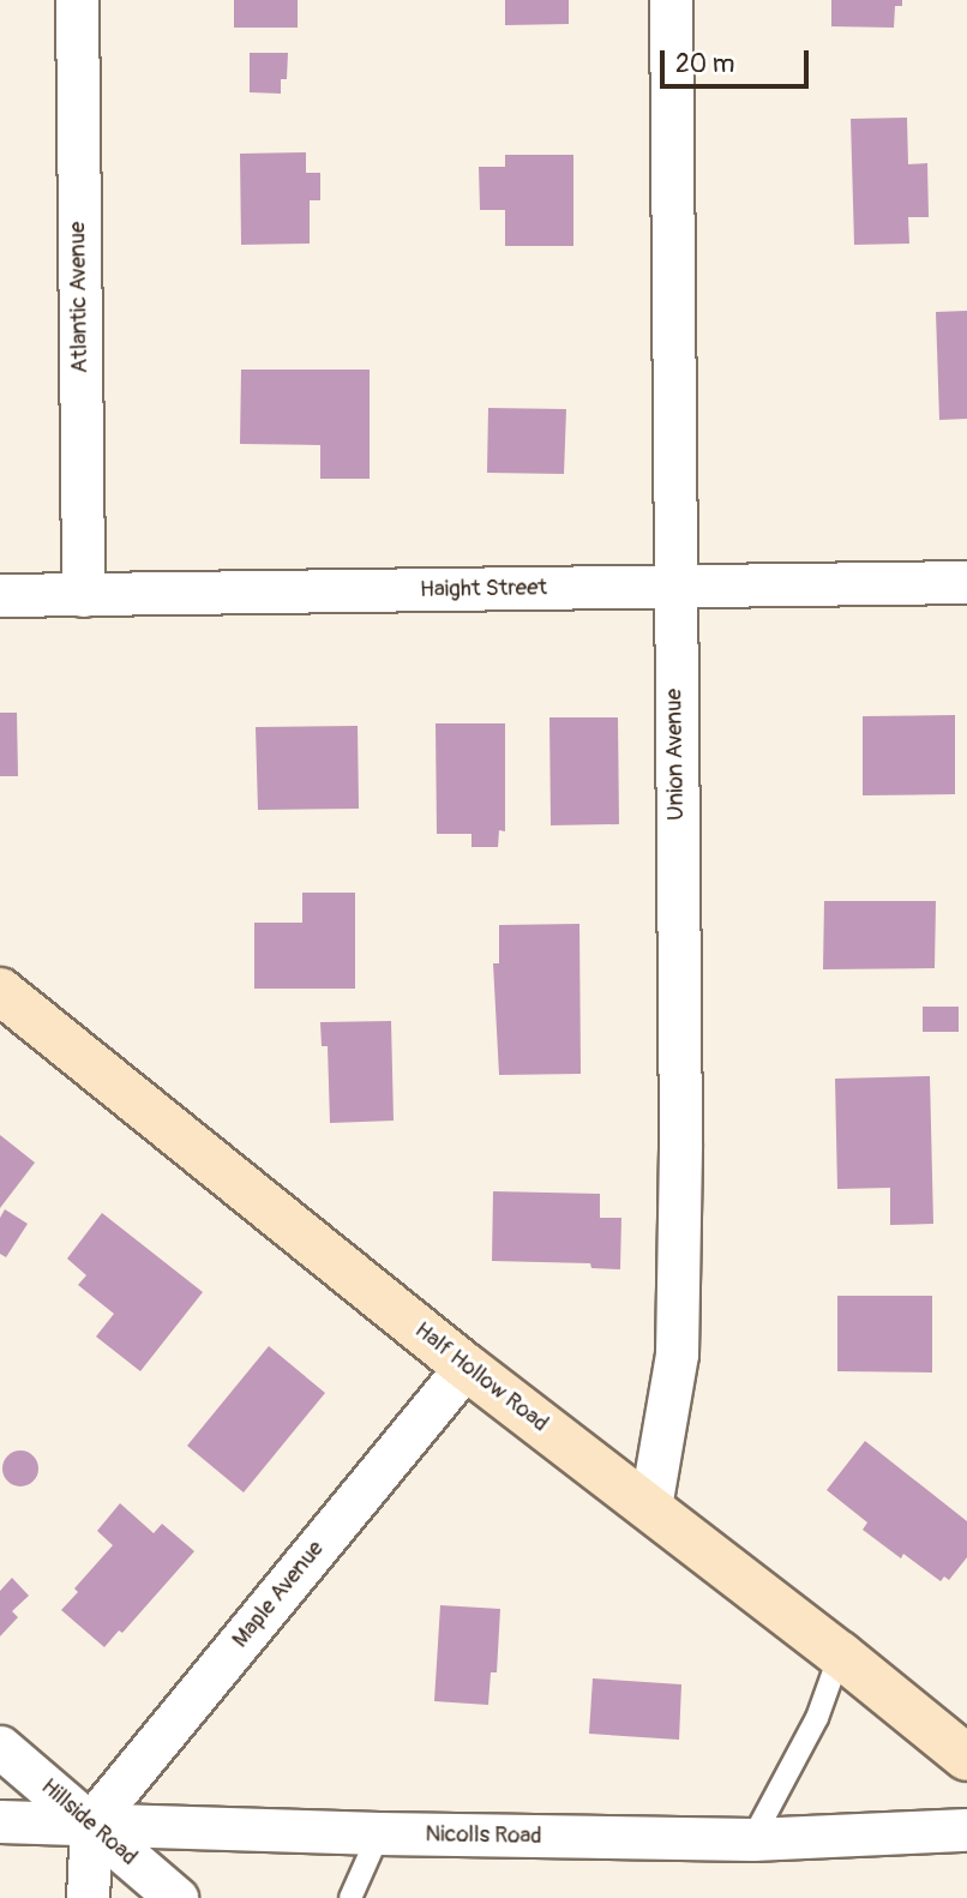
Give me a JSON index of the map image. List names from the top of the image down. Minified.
{"streets":{"street":["Atlantic Avenue","Haight Street","Union Avenue","Half Hollow Road","Maple Avenue","Hillside Road","Nicolls Road"]},"crossings":[["Atlantic Avenue","Haight Street"],["Haight Street","Union Avenue"],["Union Avenue","Half Hollow Road"],["Half Hollow Road","Maple Avenue"],["Maple Avenue","Hillside Road"],["Maple Avenue","Nicolls Road"],["Hillside Road","Nicolls Road"]],"scale_bar":"20 m"}
